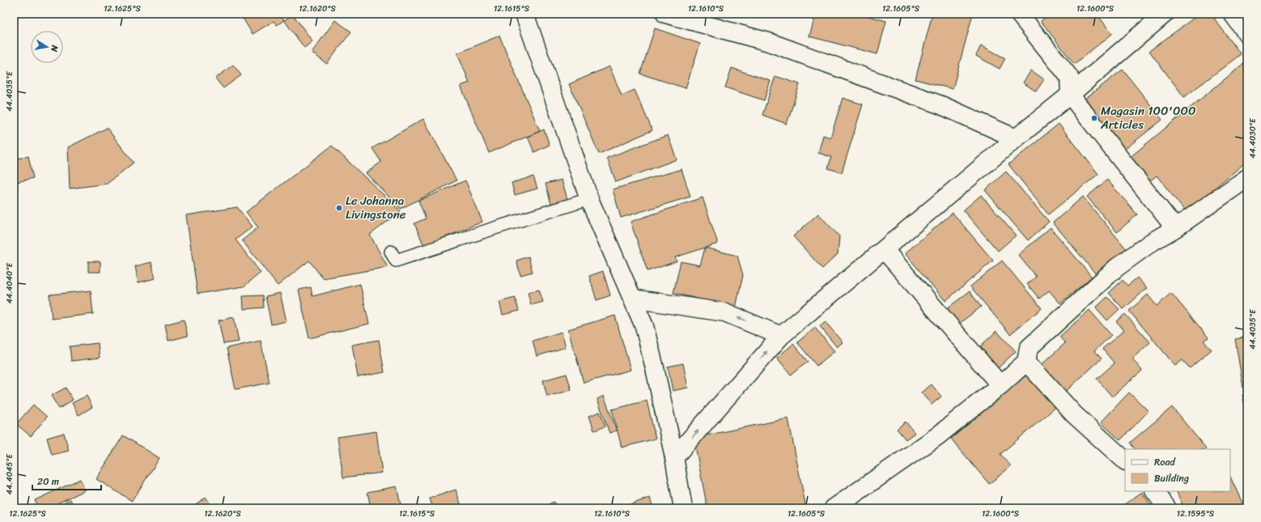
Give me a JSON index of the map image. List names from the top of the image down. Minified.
{"places":["Magasin 100'000 Articles","Le Johanna Livingstone"],"legend":["Road","Building"],"scale_bar":"20 m","north":"right","coordinates":["12.1625°S","12.1620°S","12.1615°S","12.1610°S","12.1605°S","12.1600°S","44.4035°E","44.4030°E","44.4040°E","44.4045°E","12.1595°S"]}
